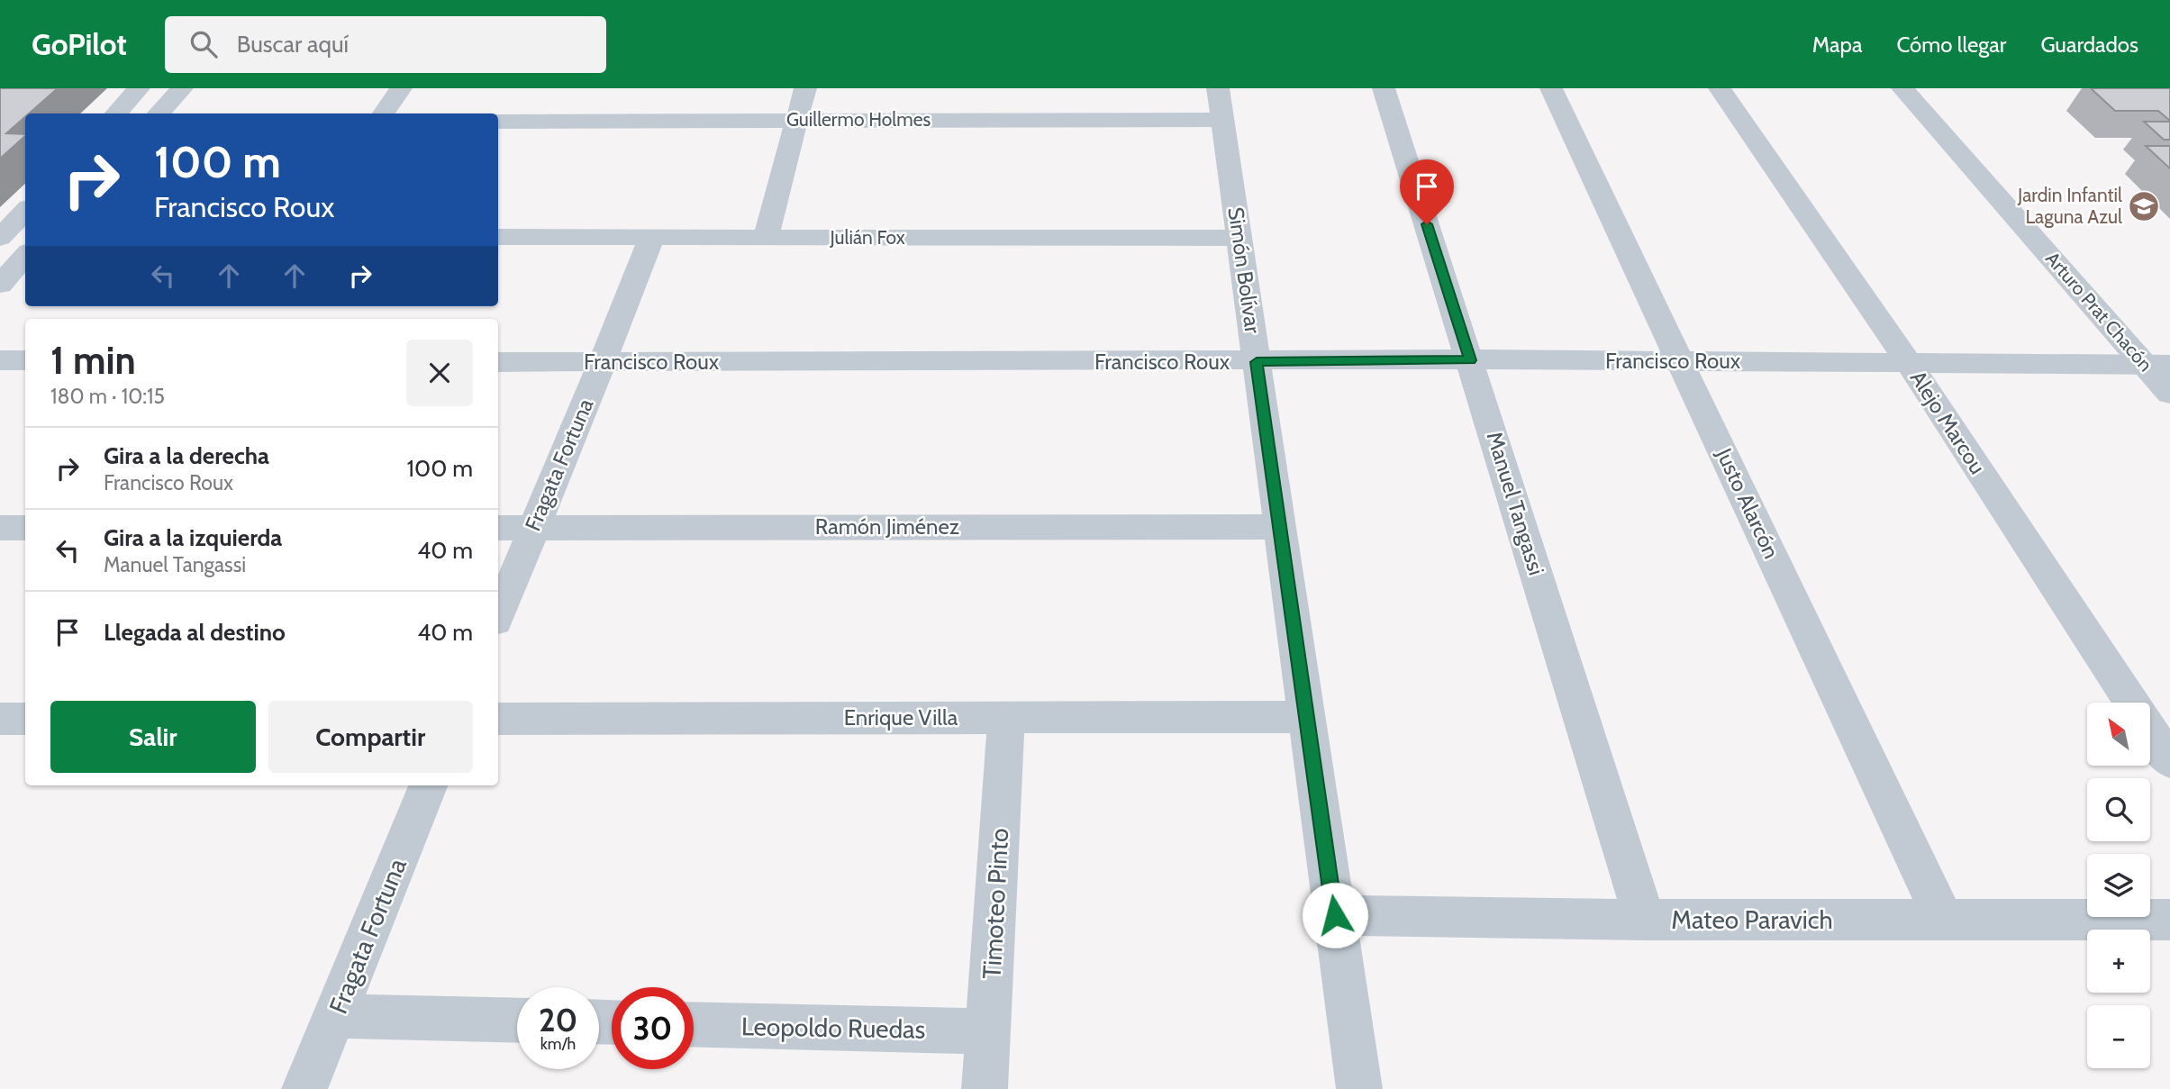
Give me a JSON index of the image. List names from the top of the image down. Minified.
{"streets":{"street":["Guillermo Holmes","Julián Fox","Simón Bolívar","Arturo Prat Chacón","Francisco Roux","Alejo Marcou","Fragata Fortuna","Manuel Tangassi","Justo Alarcón","Ramón Jiménez","Enrique Villa","Timoteo Pinto","Mateo Paravich","Leopoldo Ruedas"]},"crossings":[["Guillermo Holmes","Simón Bolívar"],["Julián Fox","Simón Bolívar"],["Julián Fox","Fragata Fortuna"],["Simón Bolívar","Francisco Roux"],["Simón Bolívar","Ramón Jiménez"],["Simón Bolívar","Enrique Villa"],["Simón Bolívar","Mateo Paravich"],["Arturo Prat Chacón","Francisco Roux"],["Francisco Roux","Alejo Marcou"],["Francisco Roux","Fragata Fortuna"],["Francisco Roux","Manuel Tangassi"],["Francisco Roux","Justo Alarcón"],["Fragata Fortuna","Ramón Jiménez"],["Manuel Tangassi","Mateo Paravich"],["Justo Alarcón","Mateo Paravich"],["Enrique Villa","Timoteo Pinto"],["Timoteo Pinto","Leopoldo Ruedas"]],"places":{"school or university":["Jardin Infantil Laguna Azul"]},"north":"top left","page":{"header":"GoPilot","search":"Buscar aquí","nav":["Mapa","Cómo llegar","Guardados"],"turn":["100 m","Francisco Roux"],"heading":["1 min","180 m · 10:15"],"list":[{"name":"Gira a la derecha","note":"Francisco Roux","value":"100 m"},{"name":"Gira a la izquierda","note":"Manuel Tangassi","value":"40 m"},{"name":"Llegada al destino","value":"40 m"}],"buttons":["Salir","Compartir"],"map_buttons":["+","−"],"speed":"20 km/h","limit":"30"}}
